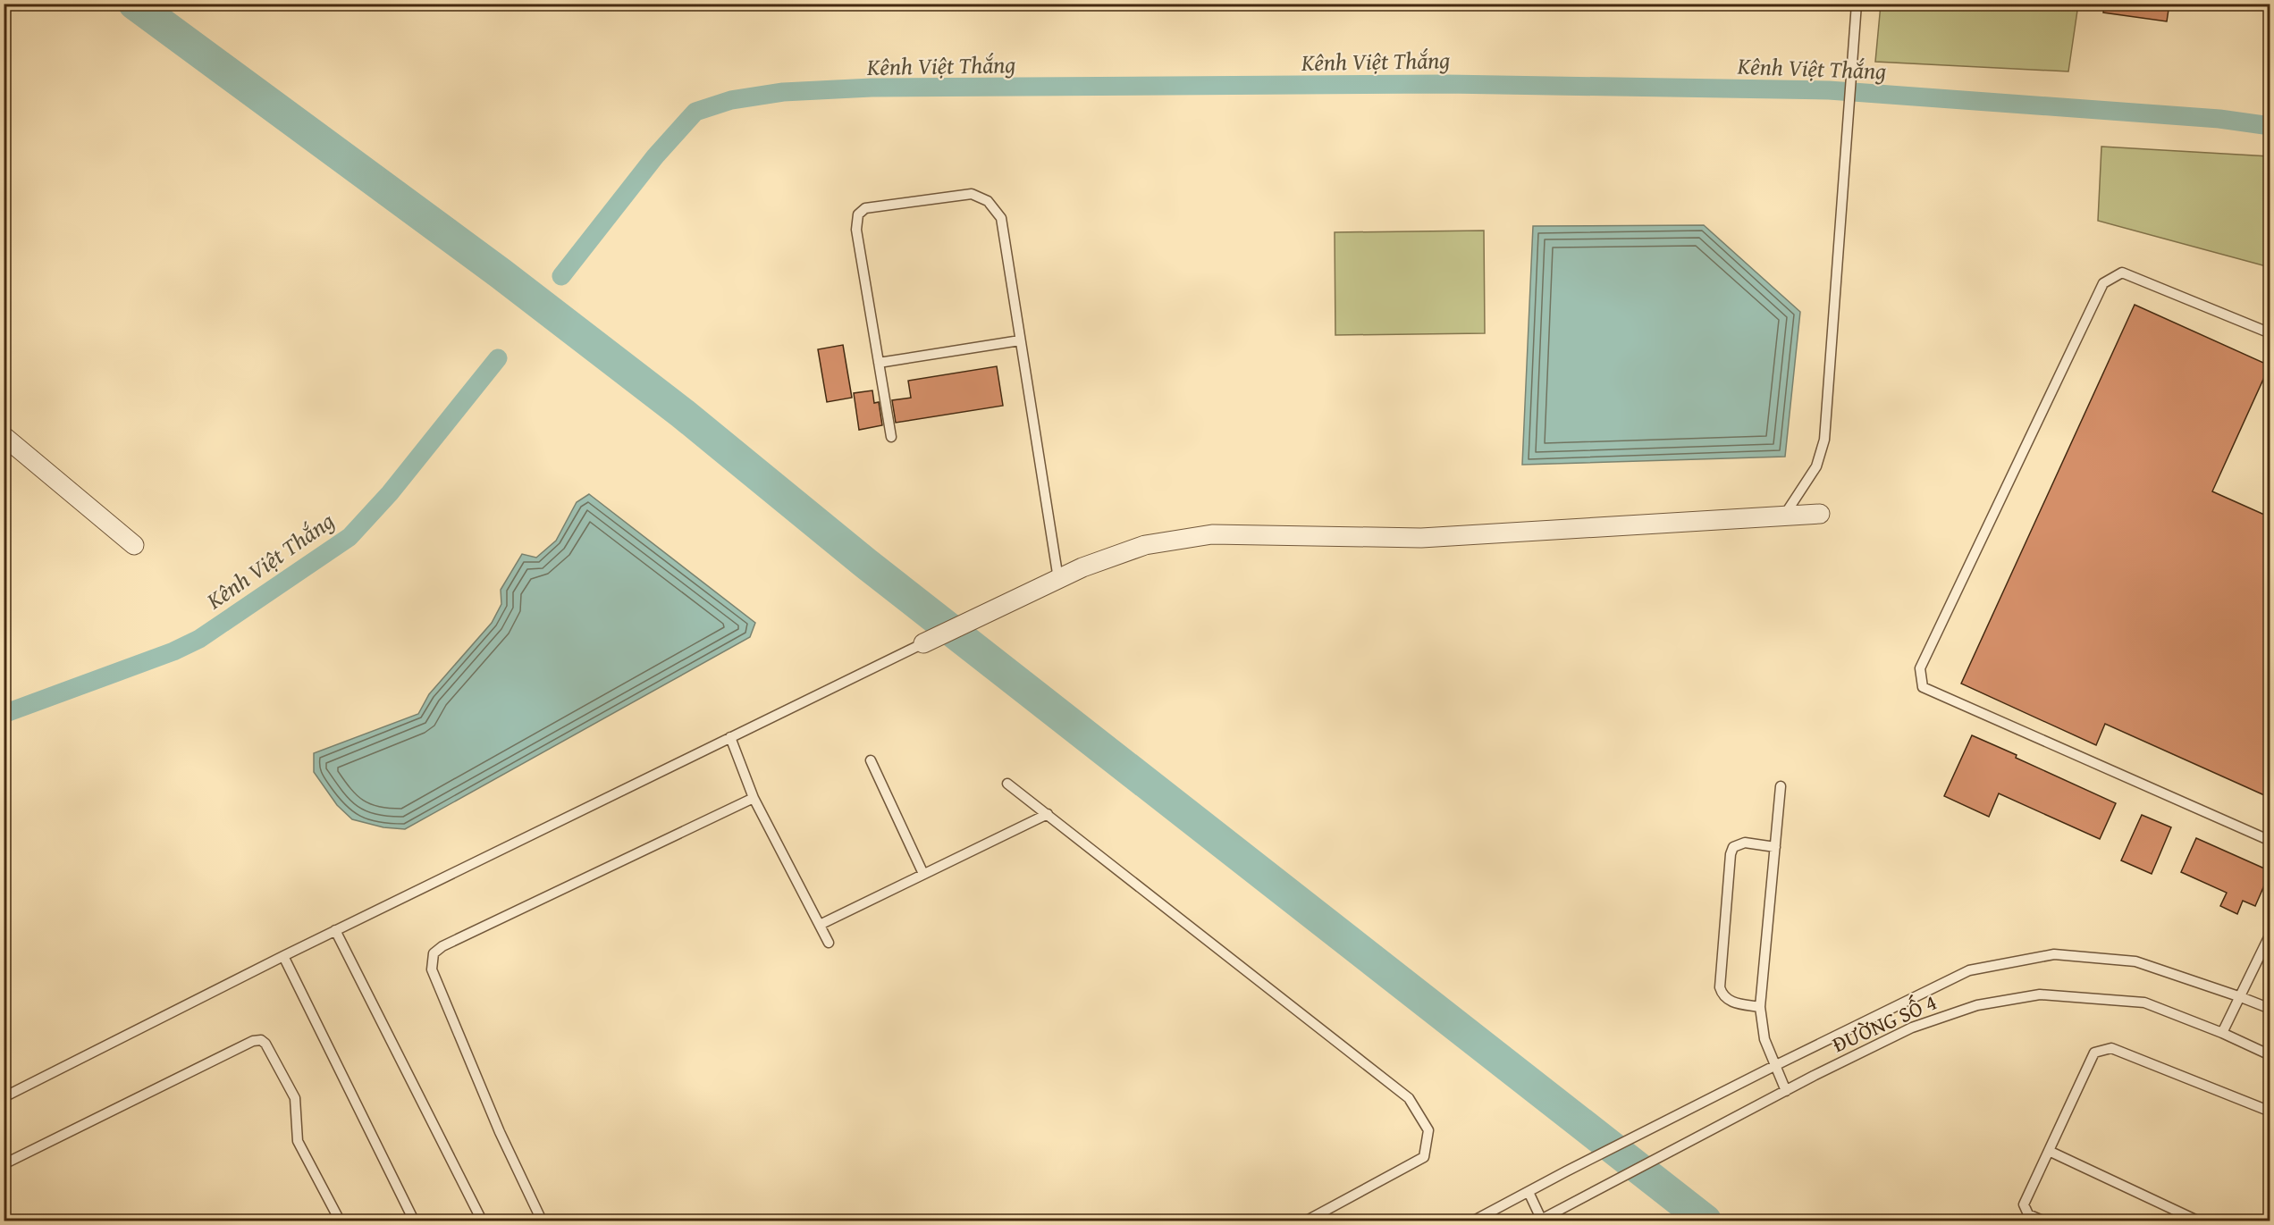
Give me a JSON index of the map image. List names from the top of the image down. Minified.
{"streets":{"lane":["ĐƯỜNG SỐ 4"]},"water":["Kênh Việt Thắng"]}
